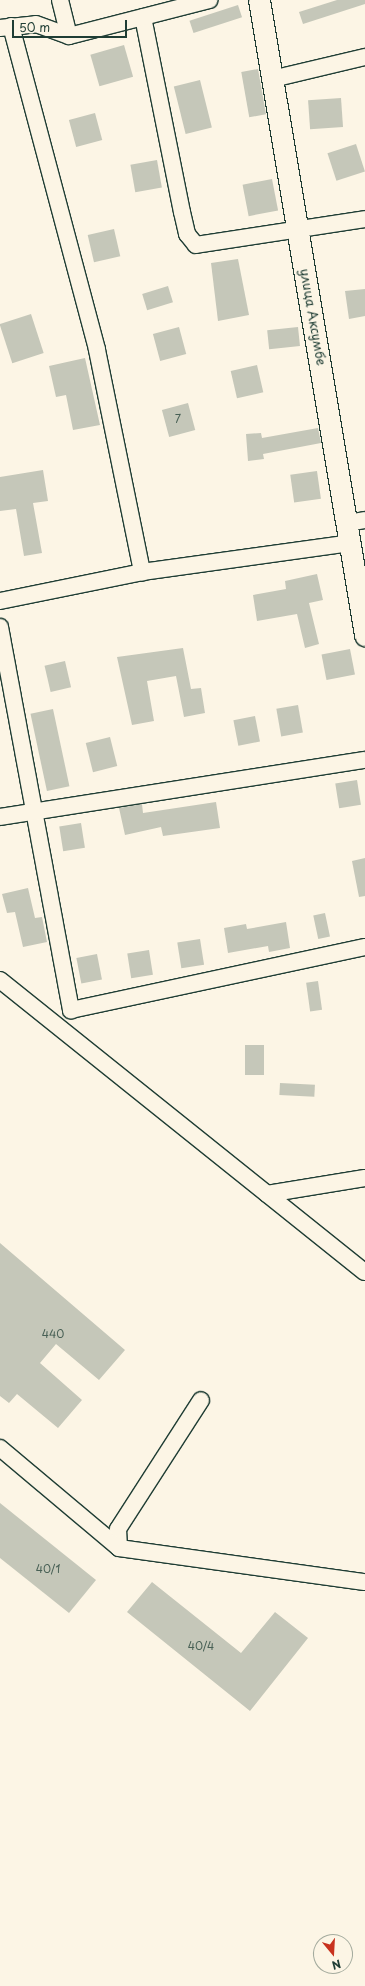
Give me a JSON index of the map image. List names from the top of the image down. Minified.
{"streets":{"main road":["улица Аксумбе"]},"house_numbers":["7","440","40/1","40/4"],"scale_bar":"50 m","north":"bottom"}
